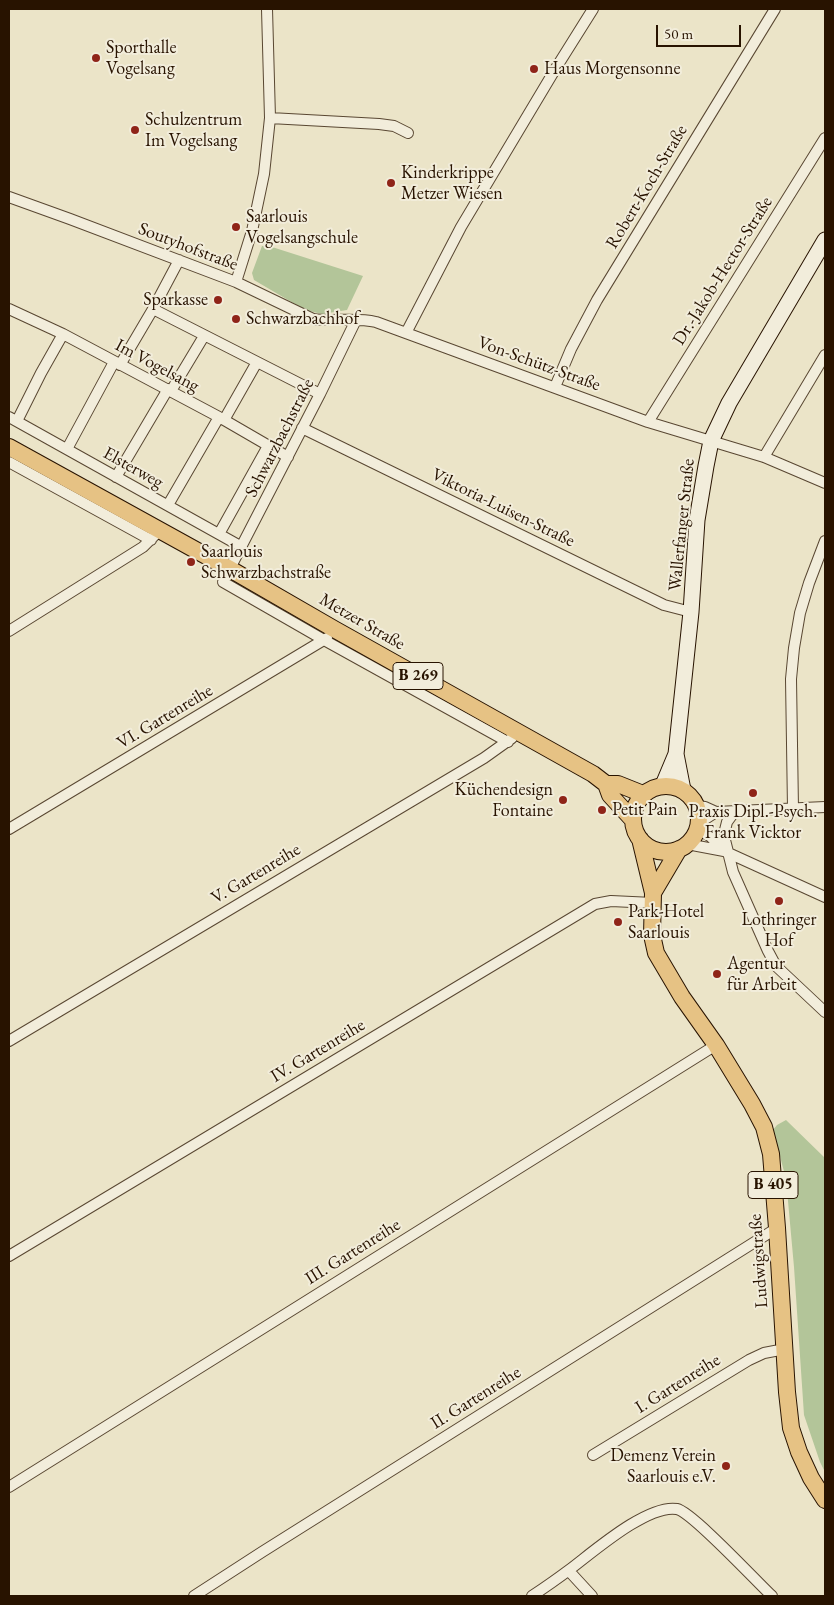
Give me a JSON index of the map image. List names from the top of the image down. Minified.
{"streets":{"main road":["Wallerfanger Straße","Metzer Straße","B 269","B 405","Ludwigstraße"],"street":["Robert-Koch-Straße","Soutyhofstraße","Dr.-Jakob-Hector-Straße","Von-Schütz-Straße","Im Vogelsang","Schwarzbachstraße","Elsterweg","Viktoria-Luisen-Straße","VI. Gartenreihe","V. Gartenreihe","IV. Gartenreihe","III. Gartenreihe","I. Gartenreihe","II. Gartenreihe"]},"crossings":[["Robert-Koch-Straße","Von-Schütz-Straße"],["Soutyhofstraße","Von-Schütz-Straße"],["Soutyhofstraße","Schwarzbachstraße"],["Dr.-Jakob-Hector-Straße","Von-Schütz-Straße"],["Von-Schütz-Straße","Schwarzbachstraße"],["Von-Schütz-Straße","Wallerfanger Straße"],["Im Vogelsang","Schwarzbachstraße"],["Schwarzbachstraße","Elsterweg"],["Schwarzbachstraße","Viktoria-Luisen-Straße"],["Schwarzbachstraße","Metzer Straße"],["Viktoria-Luisen-Straße","Wallerfanger Straße"],["Wallerfanger Straße","Metzer Straße"],["Wallerfanger Straße","Ludwigstraße"],["Metzer Straße","VI. Gartenreihe"],["Metzer Straße","V. Gartenreihe"],["Metzer Straße","Ludwigstraße"],["IV. Gartenreihe","Ludwigstraße"],["III. Gartenreihe","Ludwigstraße"],["Ludwigstraße","I. Gartenreihe"],["Ludwigstraße","II. Gartenreihe"]],"places":["Sporthalle Vogelsang","Haus Morgensonne","Schulzentrum Im Vogelsang","Kinderkrippe Metzer Wiesen","Saarlouis Vogelsangschule","Sparkasse","Schwarzbachhof","Saarlouis Schwarzbachstraße","Praxis Dipl.-Psych. Frank Vicktor","Küchendesign Fontaine","Petit Pain","Lothringer Hof","Park-Hotel Saarlouis","Agentur für Arbeit","Demenz Verein Saarlouis e.V."],"scale_bar":"50 m"}
